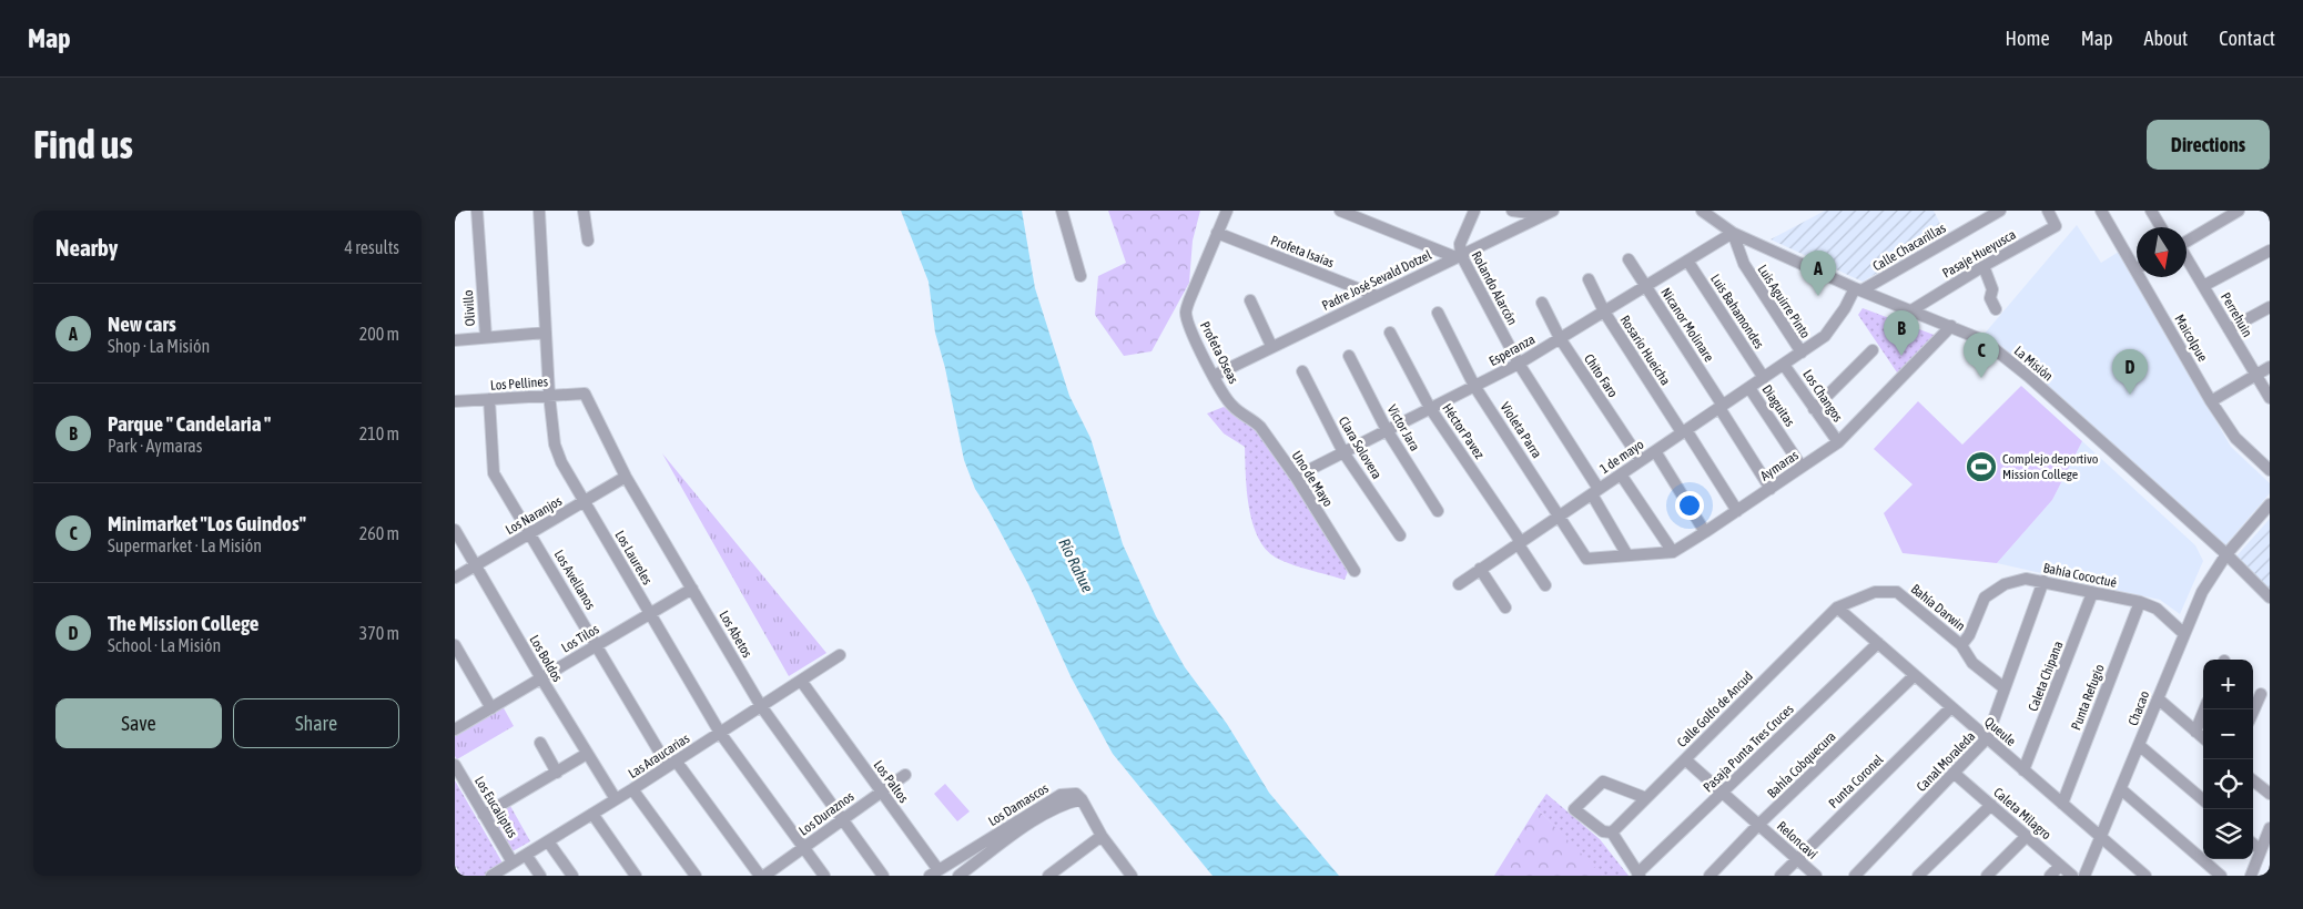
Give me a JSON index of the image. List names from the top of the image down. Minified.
{"streets":{"street":["Calle Chacarillas","Profeta Isaías","Pasaje Hueyusca","Padre José Sevald Dotzel","Rolando Alarcón","Luis Aguirre Pinto","Olivillo","Luis Bahamondes","Perrehuin","Nicanor Molinare","Maicolpue","Esperanza","Rosario Hueicha","Profeta Oseas","La Misión","Chito Faro","Los Pellines","Los Changos","Diaguitas","Víctor Jara","Violeta Parra","Héctor Pavez","Clara Solovera","1 de mayo","Aymaras","Uno de Mayo","Los Naranjos","Los Laureles","Bahía Cococtué","Los Avellanos","Bahía Darwin","Los Abetos","Los Tilos","Los Boldos","Caleta Chipana","Punta Refugio","Chacao","Calle Golfo de Ancud","Queule","Pasaja Punta Tres Cruces","Las Araucarias","Canal Moraleda","BahÍa Cobquecura","Los Paltos","Punta Coronel","Los Damascos","Los Eucaliptus","Los Duraznos","Caleta Milagro","Reloncaví"]},"crossings":[["Calle Chacarillas","La Misión"],["Calle Chacarillas","1 de mayo"],["Profeta Isaías","Padre José Sevald Dotzel"],["Profeta Isaías","Profeta Oseas"],["Pasaje Hueyusca","La Misión"],["Padre José Sevald Dotzel","Rolando Alarcón"],["Padre José Sevald Dotzel","Profeta Oseas"],["Rolando Alarcón","Esperanza"],["Rolando Alarcón","1 de mayo"],["Rolando Alarcón","Aymaras"],["Luis Aguirre Pinto","Esperanza"],["Luis Aguirre Pinto","La Misión"],["Luis Aguirre Pinto","1 de mayo"],["Luis Bahamondes","Esperanza"],["Luis Bahamondes","1 de mayo"],["Nicanor Molinare","Esperanza"],["Nicanor Molinare","1 de mayo"],["Nicanor Molinare","Aymaras"],["Esperanza","Rosario Hueicha"],["Esperanza","La Misión"],["Esperanza","Chito Faro"],["Esperanza","Víctor Jara"],["Esperanza","Violeta Parra"],["Esperanza","Héctor Pavez"],["Esperanza","Clara Solovera"],["Esperanza","Uno de Mayo"],["Rosario Hueicha","1 de mayo"],["Rosario Hueicha","Aymaras"],["Profeta Oseas","Uno de Mayo"],["La Misión","1 de mayo"],["La Misión","Aymaras"],["La Misión","Chacao"],["Chito Faro","1 de mayo"],["Los Pellines","Los Laureles"],["Los Pellines","Los Avellanos"],["Los Pellines","Los Abetos"],["Los Changos","1 de mayo"],["Los Changos","Aymaras"],["Diaguitas","1 de mayo"],["Diaguitas","Aymaras"],["Violeta Parra","1 de mayo"],["Violeta Parra","Aymaras"],["Héctor Pavez","1 de mayo"],["Los Naranjos","Los Laureles"],["Los Naranjos","Los Avellanos"],["Los Naranjos","Los Abetos"],["Los Naranjos","Los Boldos"],["Los Laureles","Los Tilos"],["Los Laureles","Las Araucarias"],["Los Laureles","Los Duraznos"],["Bahía Cococtué","Bahía Darwin"],["Bahía Cococtué","Caleta Chipana"],["Bahía Cococtué","Punta Refugio"],["Bahía Cococtué","Chacao"],["Bahía Cococtué","Canal Moraleda"],["Los Avellanos","Los Tilos"],["Los Avellanos","Las Araucarias"],["Bahía Darwin","Calle Golfo de Ancud"],["Bahía Darwin","Queule"],["Bahía Darwin","Canal Moraleda"],["Los Abetos","Los Tilos"],["Los Abetos","Las Araucarias"],["Los Abetos","Los Duraznos"],["Los Tilos","Los Boldos"],["Los Boldos","Las Araucarias"],["Caleta Chipana","Queule"],["Punta Refugio","Queule"],["Chacao","Queule"],["Calle Golfo de Ancud","Queule"],["Calle Golfo de Ancud","Reloncaví"],["Queule","Pasaja Punta Tres Cruces"],["Queule","Canal Moraleda"],["Queule","BahÍa Cobquecura"],["Queule","Punta Coronel"],["Pasaja Punta Tres Cruces","Reloncaví"],["Las Araucarias","Los Paltos"],["Las Araucarias","Los Eucaliptus"],["Canal Moraleda","Caleta Milagro"],["BahÍa Cobquecura","Reloncaví"],["Los Paltos","Los Damascos"],["Los Paltos","Los Duraznos"],["Punta Coronel","Reloncaví"]],"water":["Río Rahue"],"places":{"sports":["Complejo deportivo Mission College"]},"north":"bottom","page":{"header":"Map","nav":["Home","Map","About","Contact"],"buttons":["Directions",["Save","Share"]],"title":"Find us","heading":["Nearby","4 results"],"pins":["A","B","C","D"],"list":[{"mark":"A","name":"New cars","note":"Shop · La Misión","value":"200 m"},{"mark":"B","name":"Parque \" Candelaria \"","note":"Park · Aymaras","value":"210 m"},{"mark":"C","name":"Minimarket \"Los Guindos\"","note":"Supermarket · La Misión","value":"260 m"},{"mark":"D","name":"The Mission College","note":"School · La Misión","value":"370 m"}],"map_buttons":["+","−"]}}
